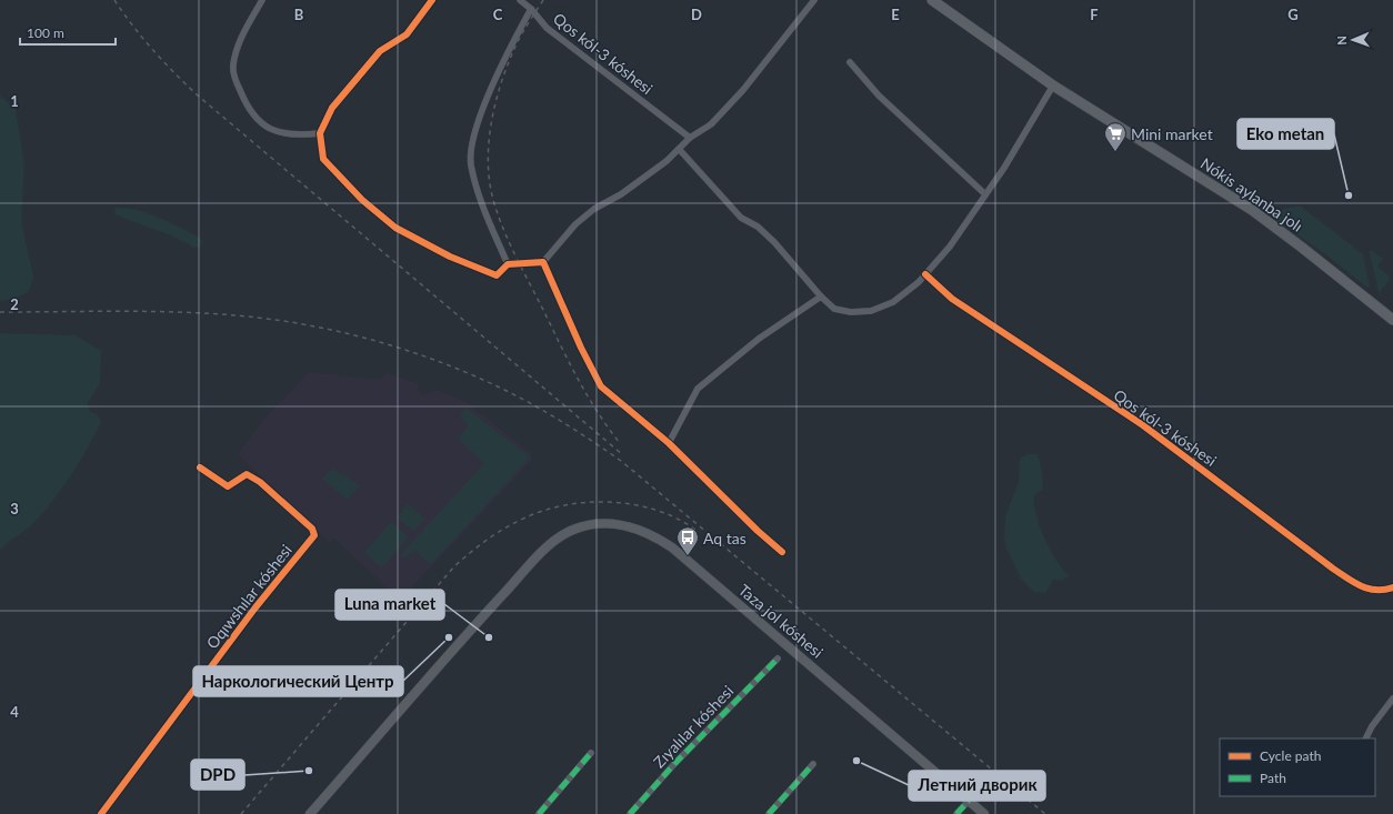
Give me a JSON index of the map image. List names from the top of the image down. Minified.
{"streets":{"main road":["Nókis aylanba jolı","Taza jol kóshesi"],"street":["Qos kól-3 kóshesi","Oqıwshılar kóshesi","Zıyalılar kóshesi"]},"places":{"supermarket":["Mini market"],"other":["Eko metan","Наркологический Центр","Luna market","Летний дворик","DPD"],"bus stop":["Aq tas"]},"legend":["Cycle path","Path"],"scale_bar":"100 m","north":"left","grid":{"columns":["B","C","D","E","F","G"],"rows":["1","2","3","4"]}}
